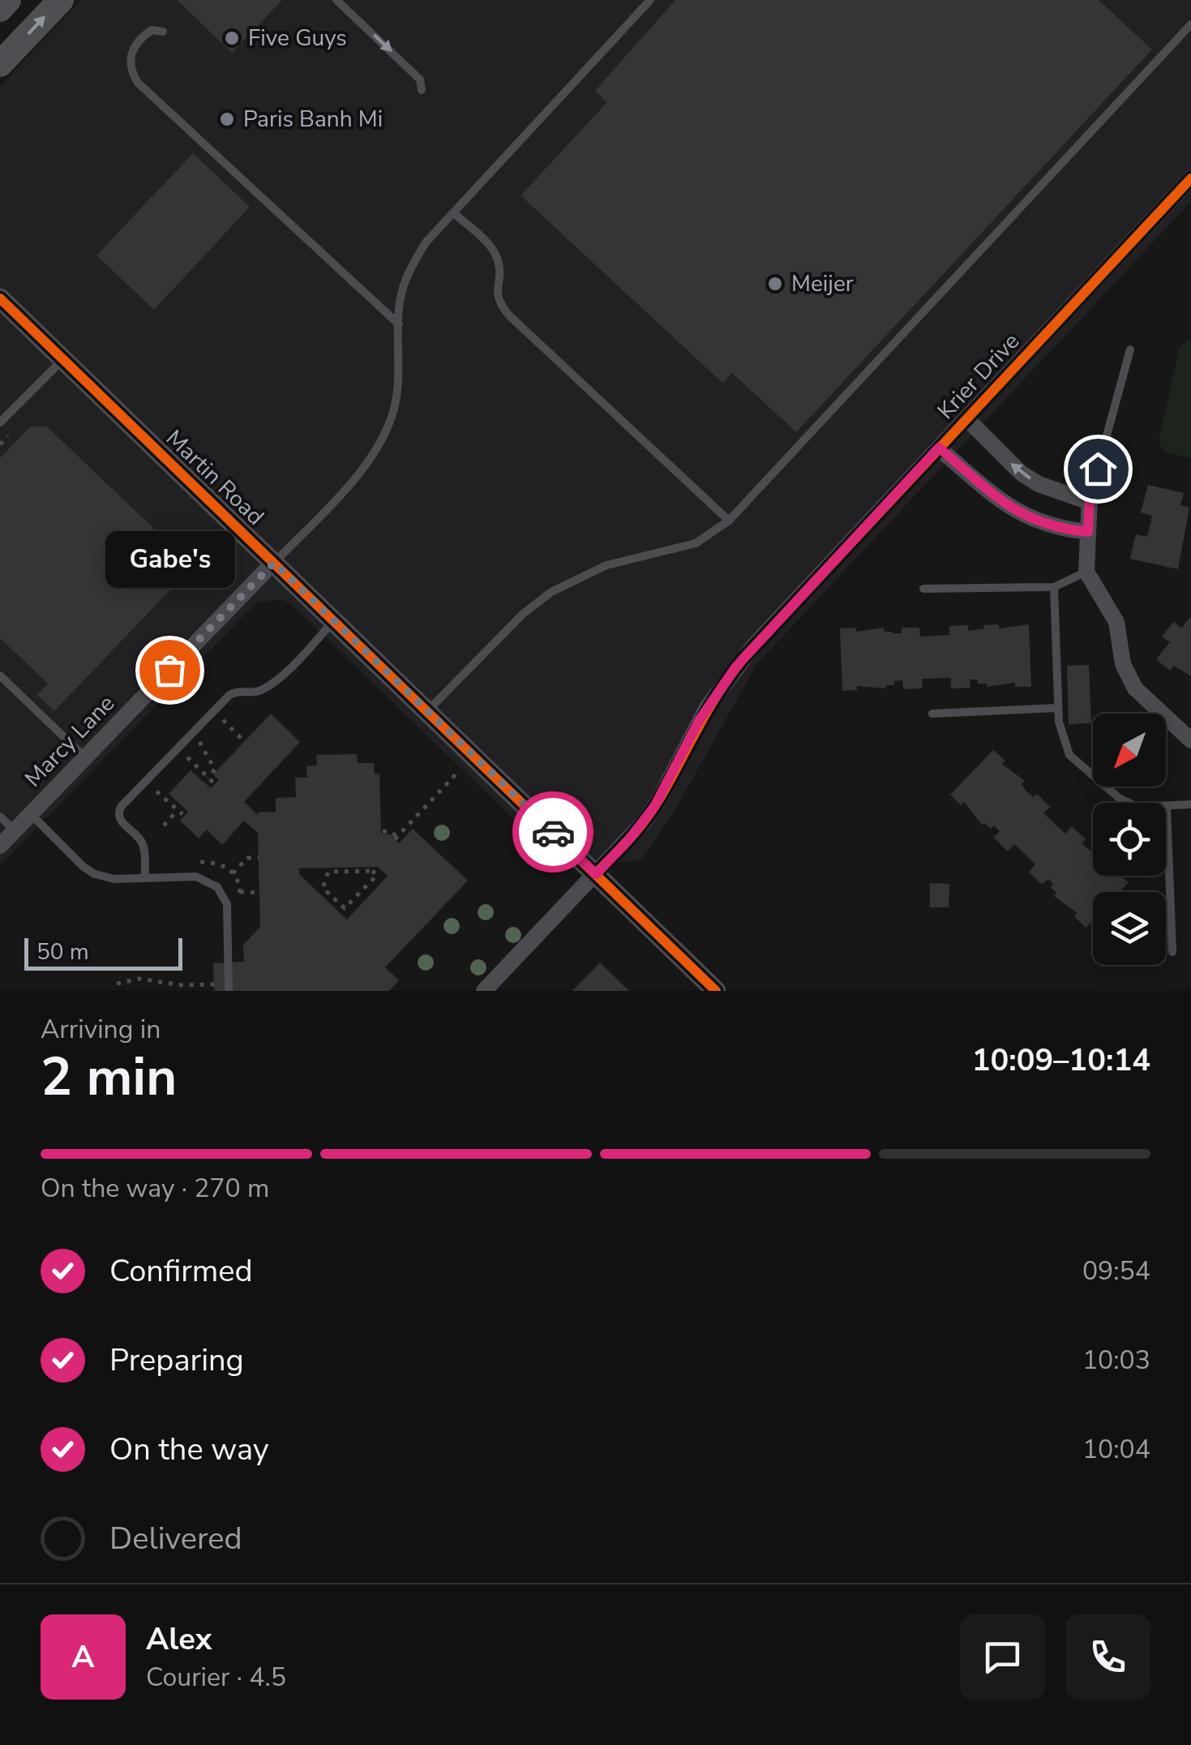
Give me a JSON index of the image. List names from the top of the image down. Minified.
{"streets":{"street":["Krier Drive","Martin Road","Marcy Lane"]},"crossings":[["Krier Drive","Martin Road"],["Martin Road","Marcy Lane"]],"places":["Five Guys","Paris Banh Mi","Meijer","Gabe's"],"scale_bar":"50 m","north":"bottom left","page":{"bubble":"Gabe's","scale":"50 m","heading":["2 min","Arriving in","10:09–10:14"],"panel":["Alex","Courier · 4.5"],"bar":"On the way · 270 m","list":[["Confirmed","09:54"],["Preparing","10:03"],["On the way","10:04"],"Delivered"],"round":"A"}}
